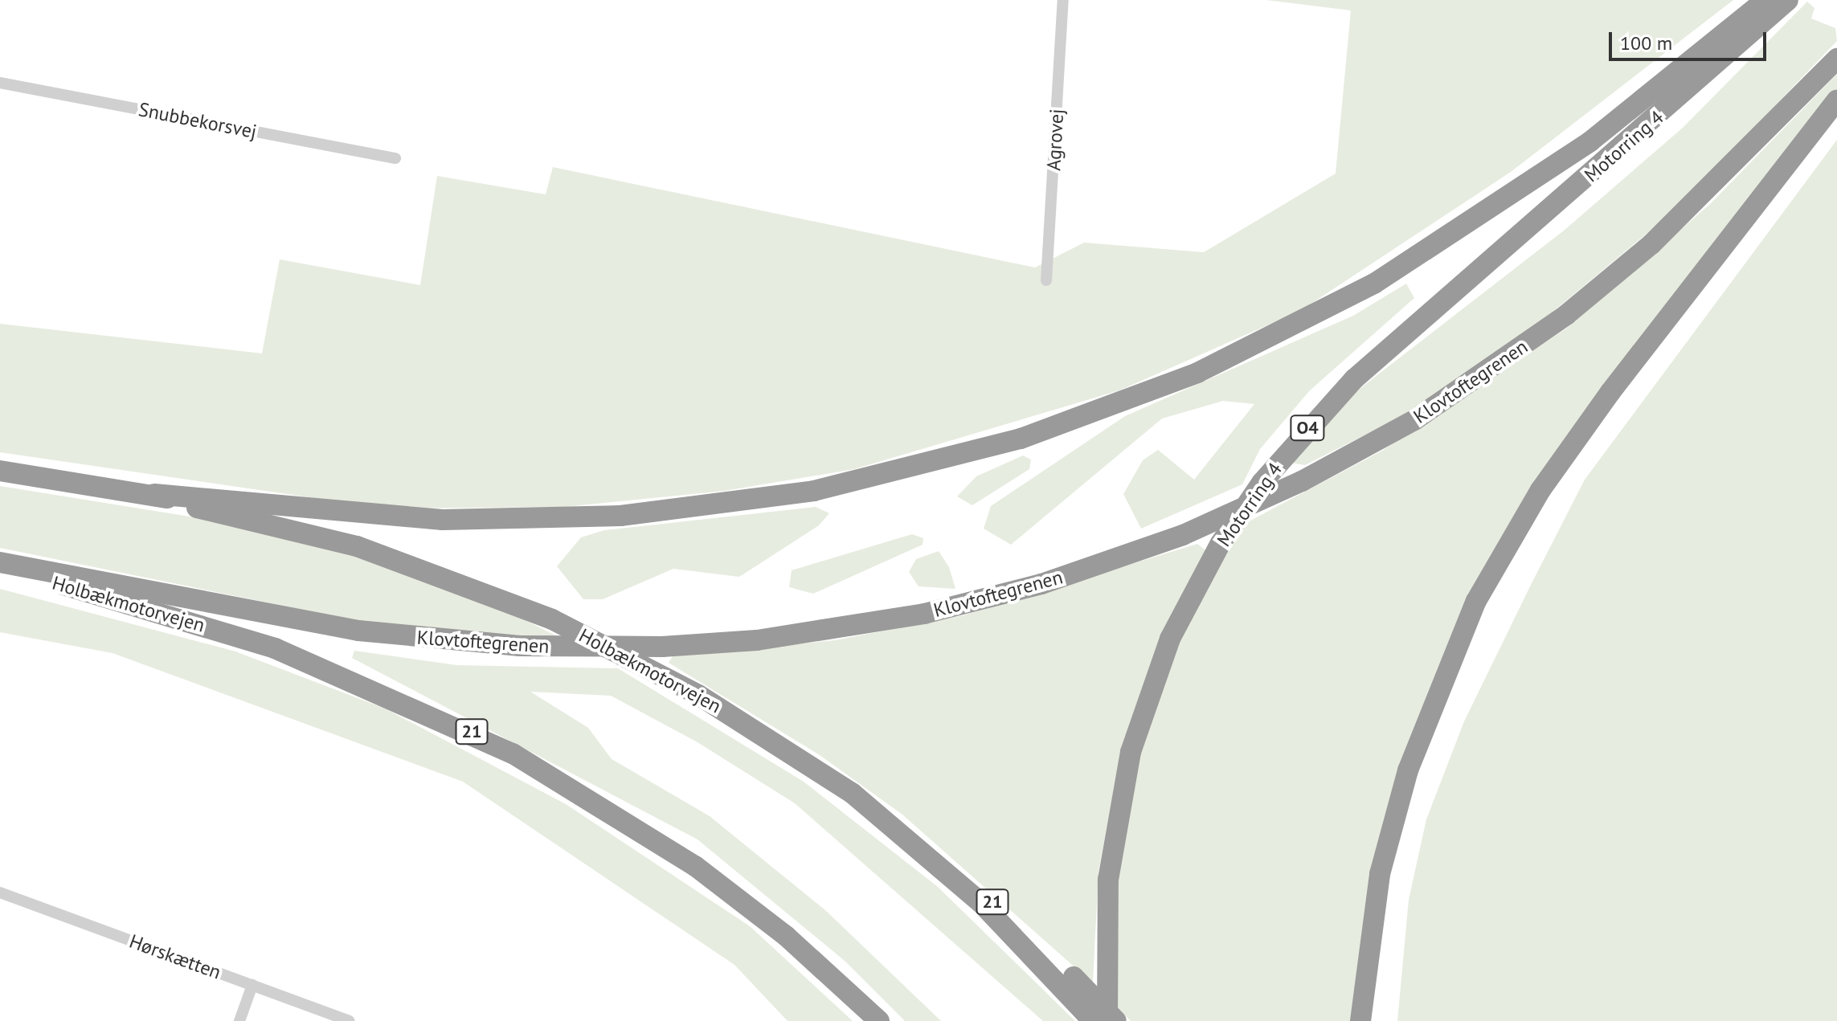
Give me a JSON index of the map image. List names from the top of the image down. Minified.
{"streets":{"highway":["Motorring 4","Klovtoftegrenen","O4","Holbækmotorvejen","21"],"street":["Snubbekorsvej","Agrovej","Hørskætten"]},"crossings":[["Klovtoftegrenen","Holbækmotorvejen"],["Holbækmotorvejen","21"]],"scale_bar":"100 m"}
